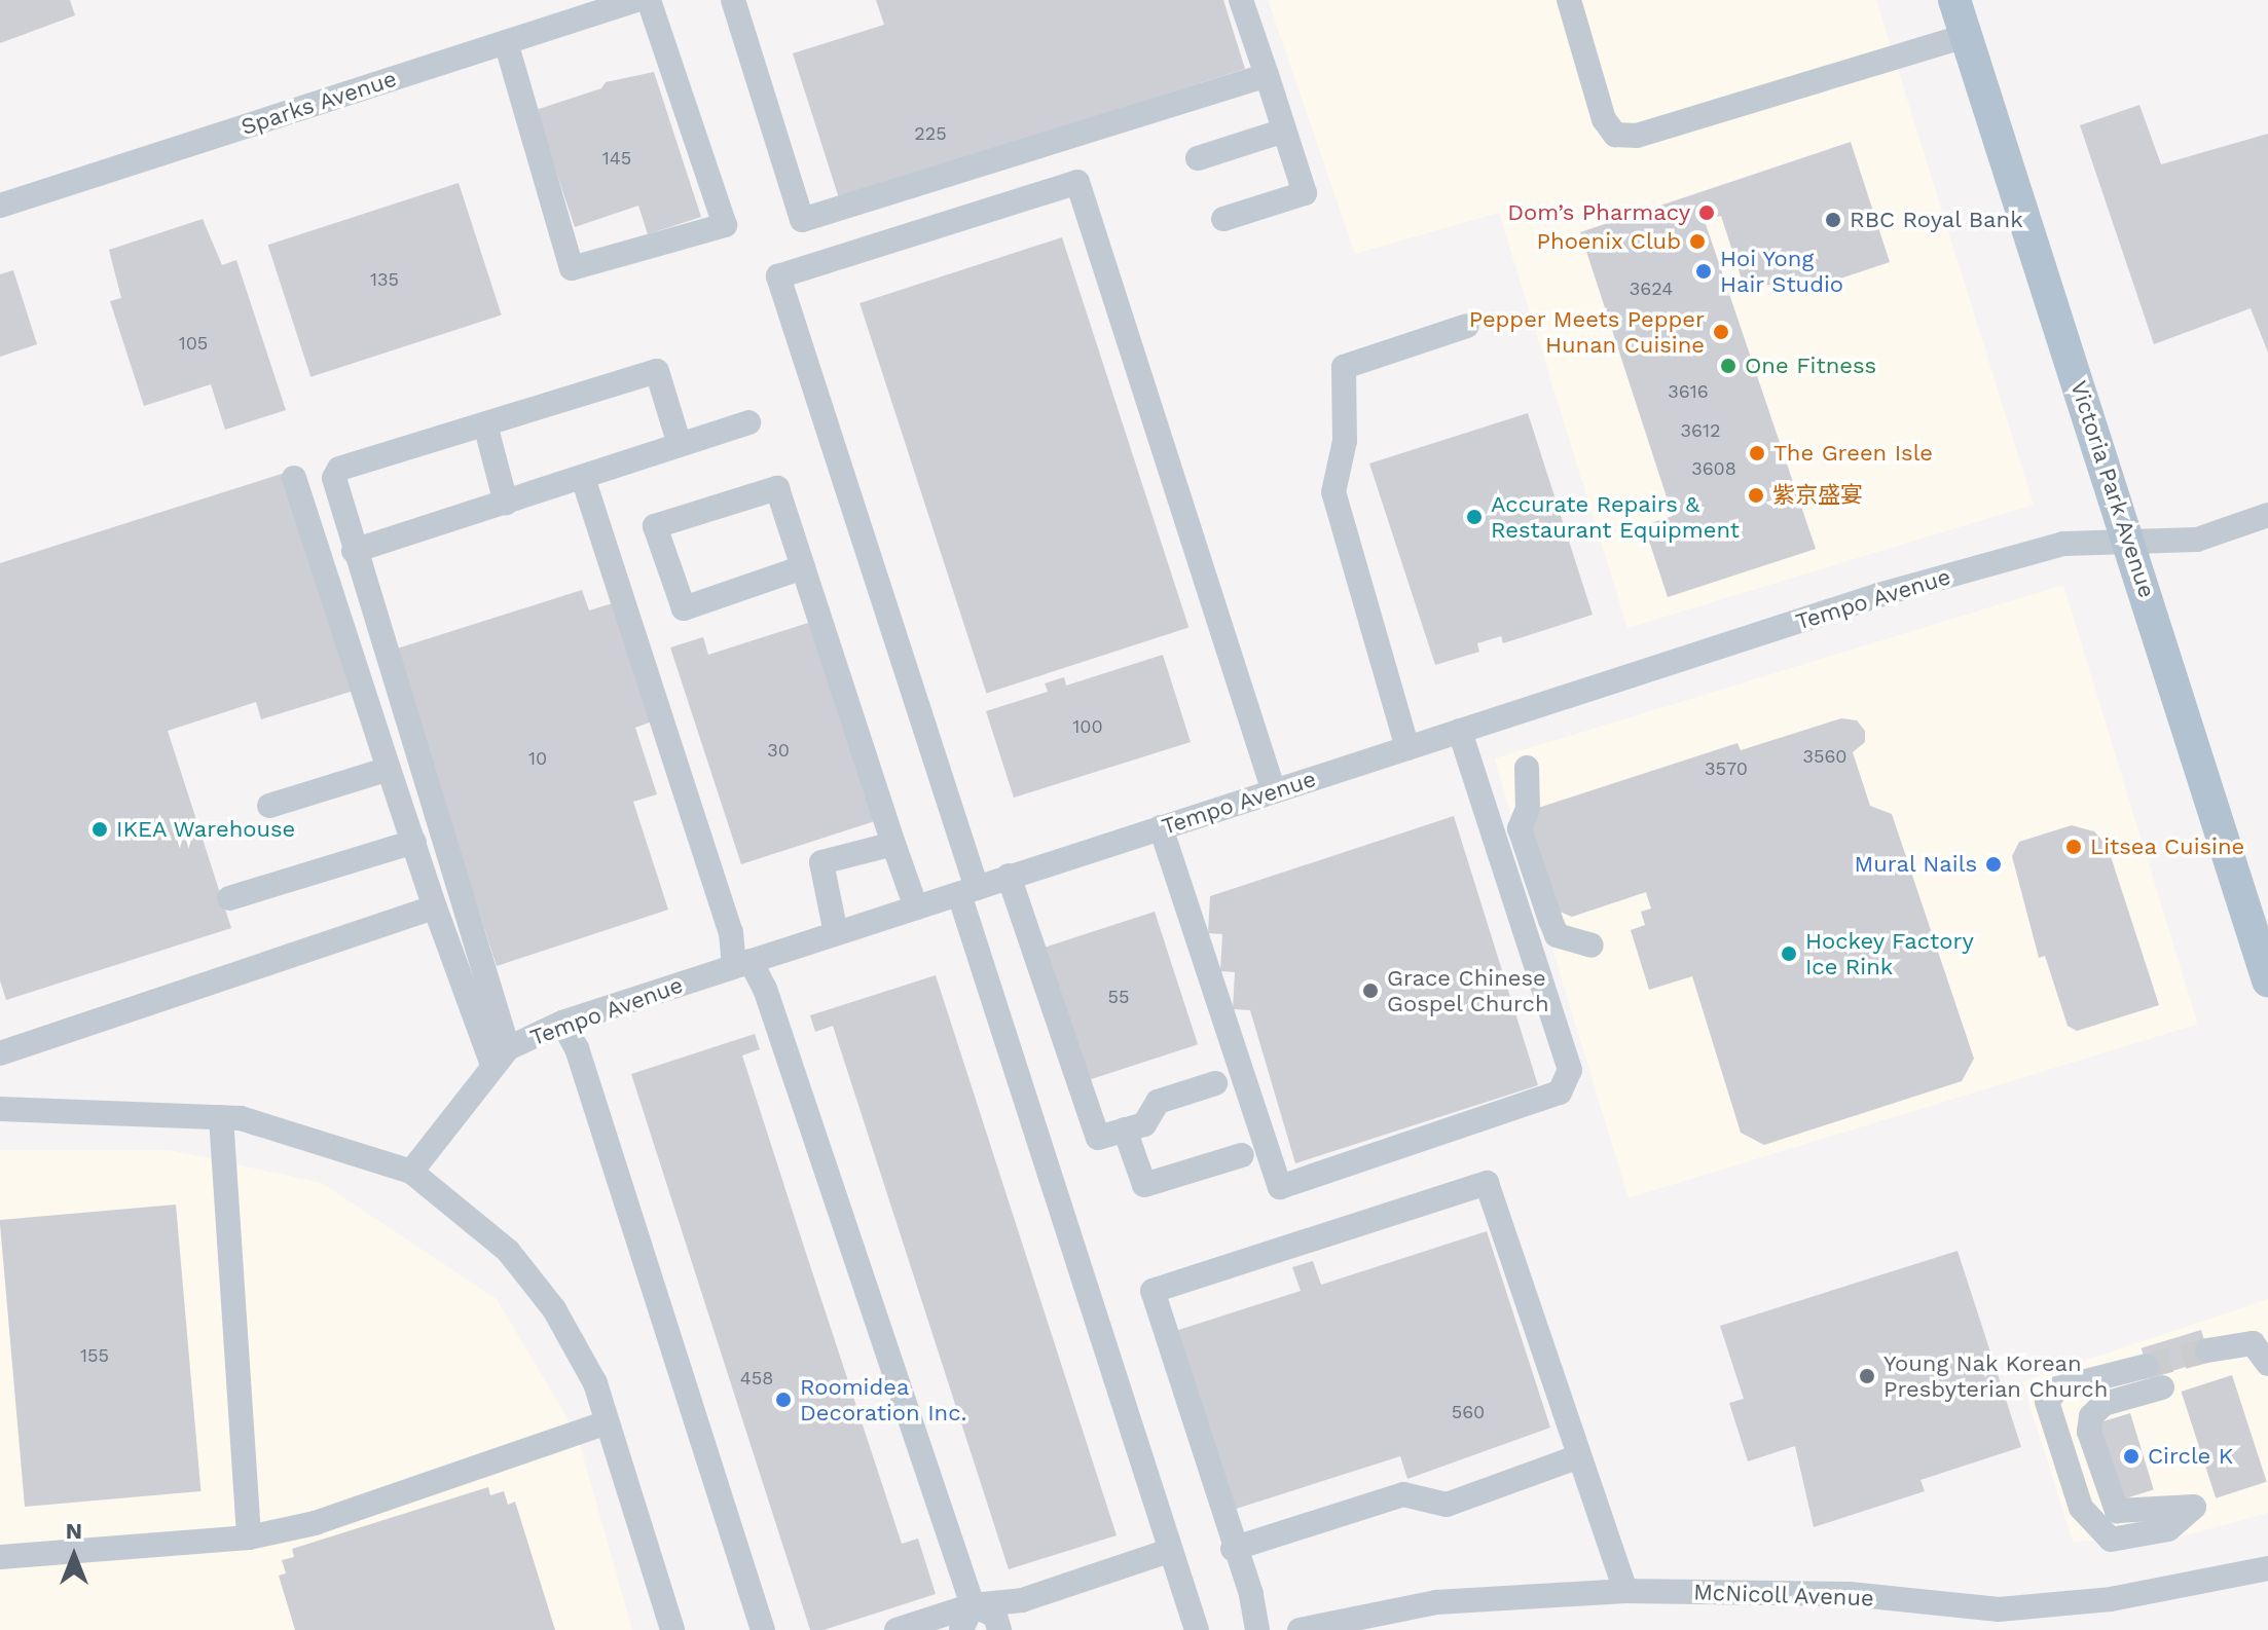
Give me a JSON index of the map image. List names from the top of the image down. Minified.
{"streets":{"main road":["Victoria Park Avenue"],"street":["Sparks Avenue","Tempo Avenue","McNicoll Avenue"]},"crossings":[["Victoria Park Avenue","Tempo Avenue"]],"places":["Dom’s Pharmacy","RBC Royal Bank","Phoenix Club","Hoi Yong Hair Studio","Pepper Meets Pepper Hunan Cuisine","One Fitness","The Green Isle","紫京盛宴","Accurate Repairs & Restaurant Equipment","IKEA Warehouse","Litsea Cuisine","Mural Nails","Hockey Factory Ice Rink","Grace Chinese Gospel Church","Young Nak Korean Presbyterian Church","Roomidea Decoration Inc.","Circle K"],"house_numbers":["225","145","135","3624","105","3616","3612","3608","100","30","3560","10","3570","55","155","458","560"],"north":"top"}
